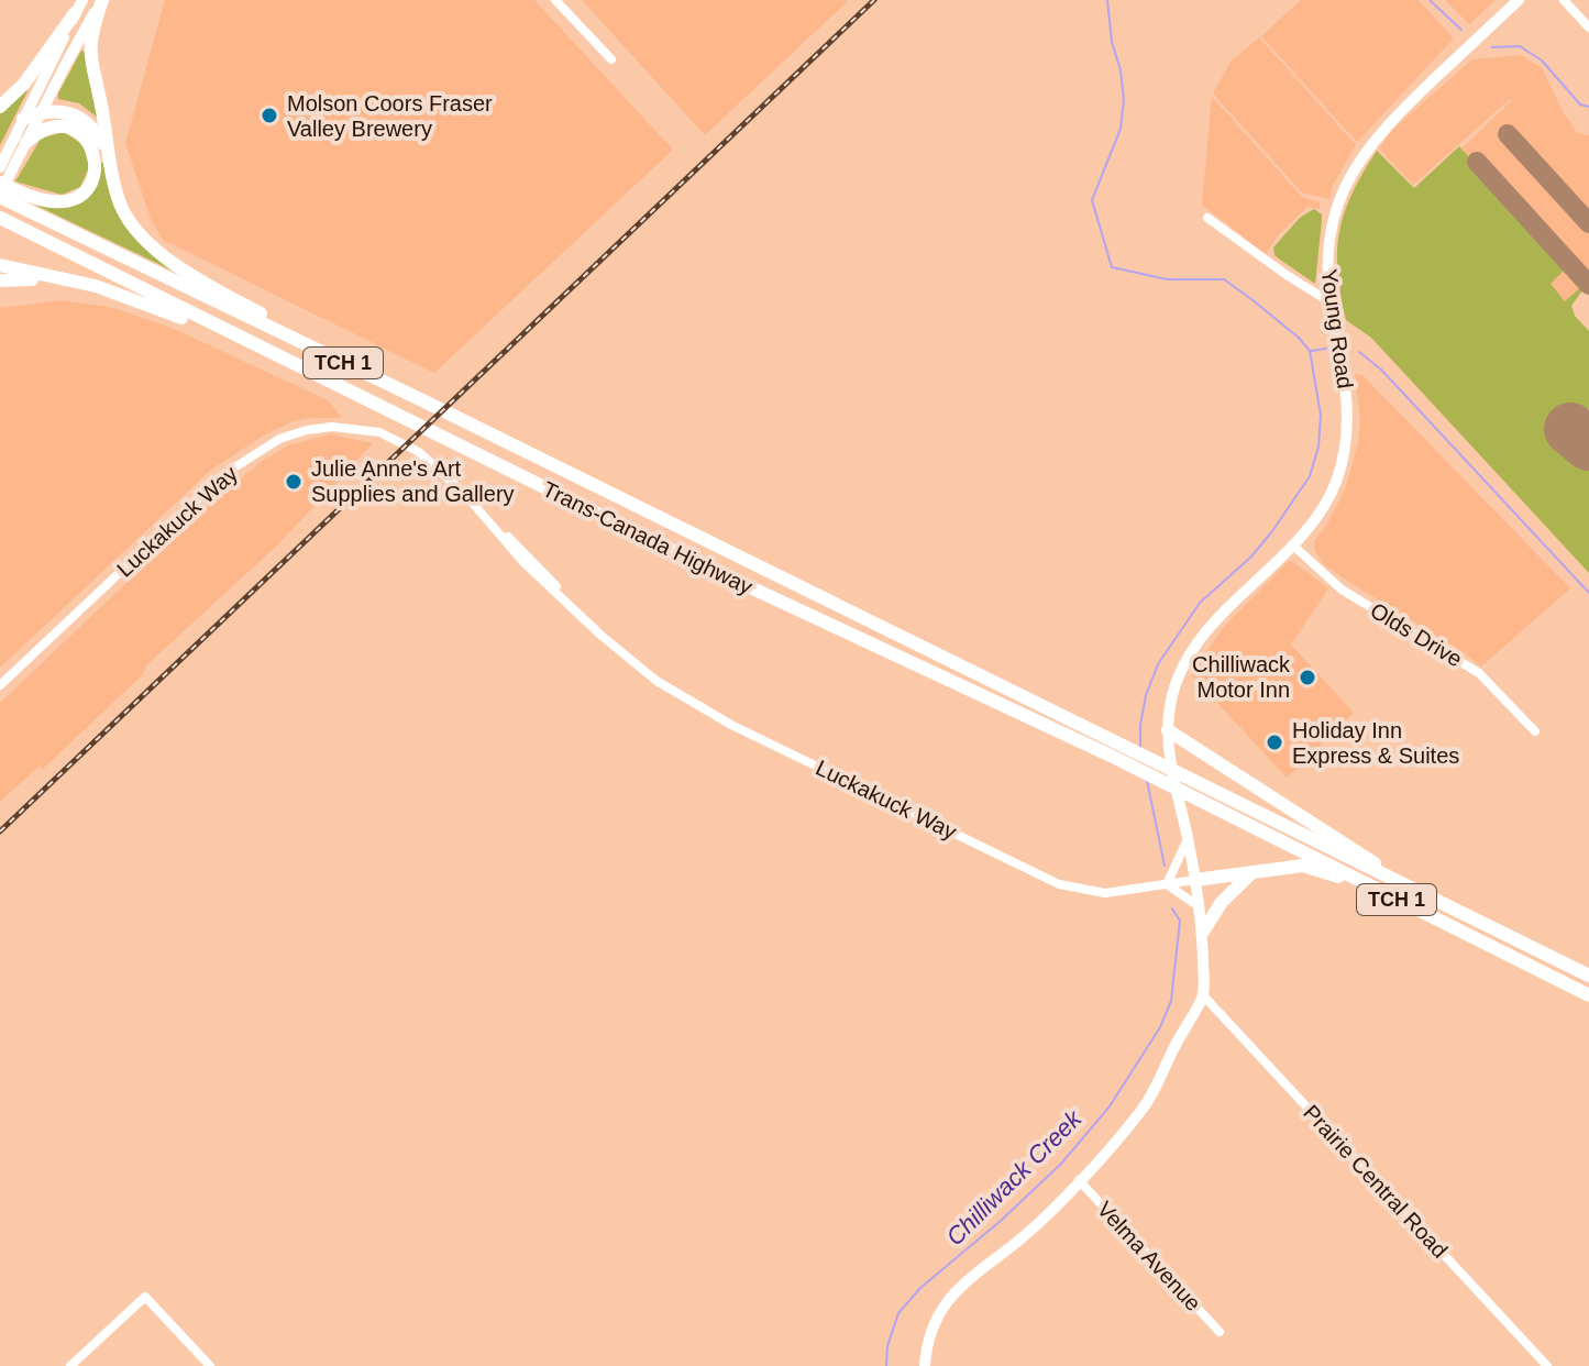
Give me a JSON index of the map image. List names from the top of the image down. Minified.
{"streets":{"highway":["TCH 1","Trans-Canada Highway"],"main road":["Young Road"],"street":["Luckakuck Way","Olds Drive","Prairie Central Road","Velma Avenue"]},"crossings":[["Young Road","Luckakuck Way"],["Young Road","Olds Drive"],["Young Road","Prairie Central Road"],["TCH 1","Trans-Canada Highway"]],"water":["Chilliwack Creek"],"places":["Molson Coors Fraser Valley Brewery","Julie Anne's Art Supplies and Gallery","Chilliwack Motor Inn","Holiday Inn Express & Suites"]}
